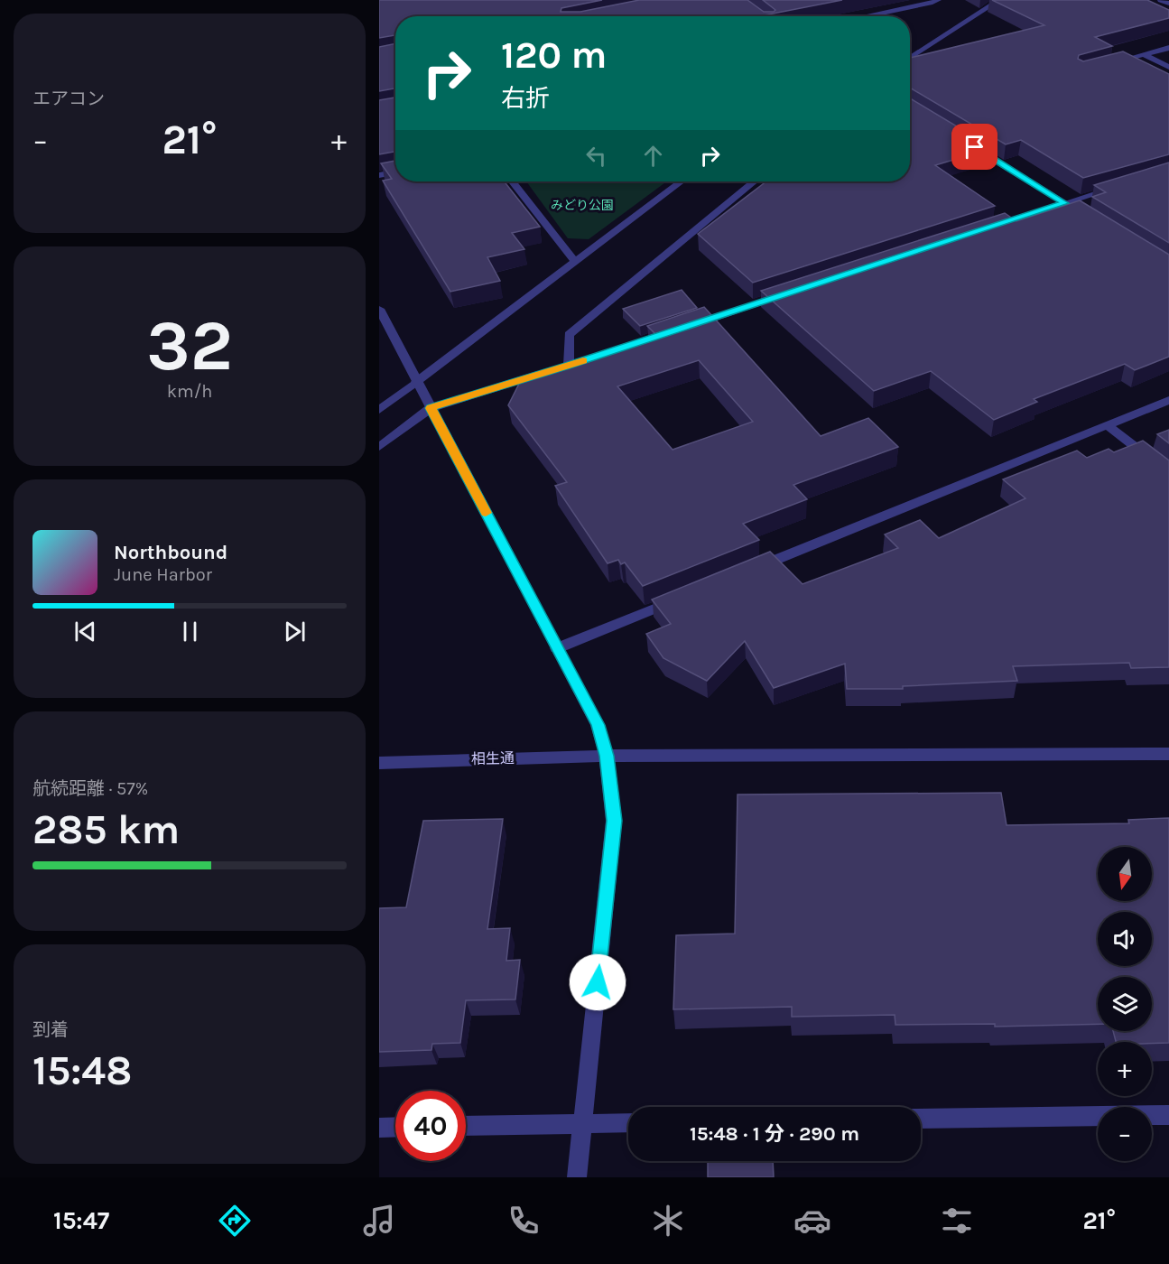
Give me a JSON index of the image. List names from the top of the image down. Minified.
{"streets":{"street":["相生通"]},"parks":["みどり公園"],"north":"bottom","page":{"tile":["エアコン",["32","km/h"],["航続距離 · 57%","285 km"],["到着","15:48"]],"turn":["120 m","右折"],"heat":["−","21°","+"],"song":["Northbound","June Harbor"],"map_buttons":["+","−"],"limit":"40","trip":"15:48 · 1 分 · 290 m","tabs":["15:47","21°"]}}
